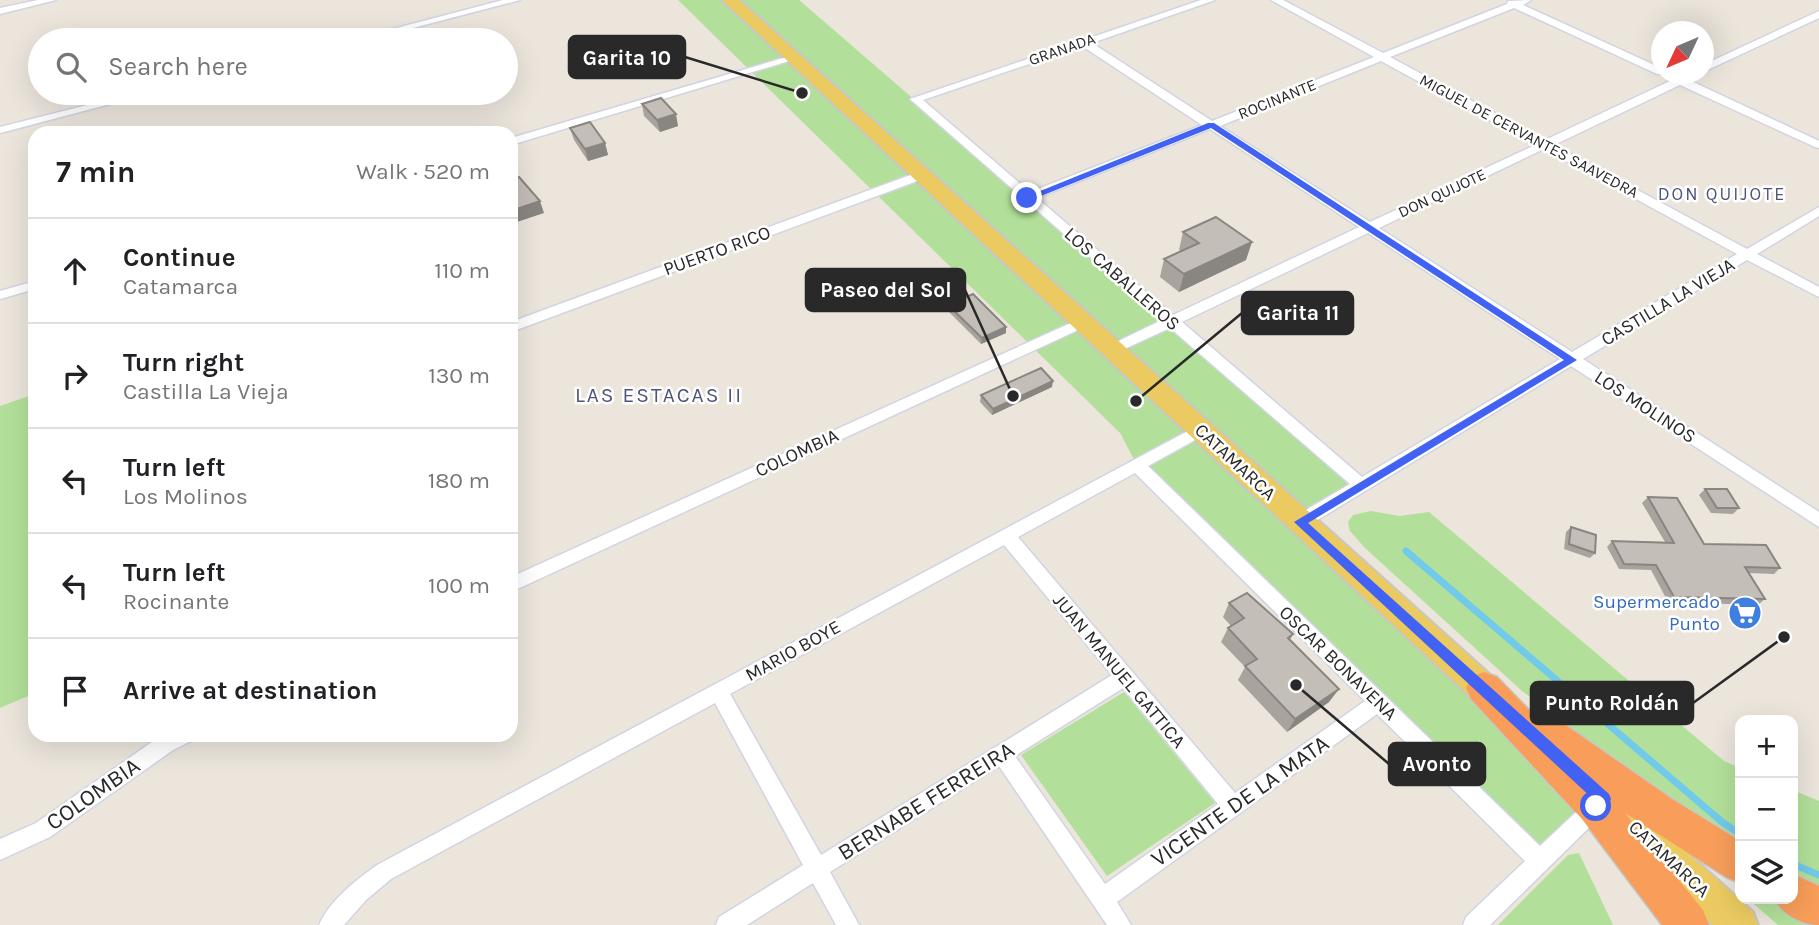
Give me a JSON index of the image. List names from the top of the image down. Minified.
{"streets":{"main road":["CATAMARCA"],"street":["GRANADA","ROCINANTE","MIGUEL DE CERVANTES SAAVEDRA","DON QUIJOTE","PUERTO RICO","LOS CABALLEROS","CASTILLA LA VIEJA","LOS MOLINOS","COLOMBIA","MARIO BOYE","OSCAR BONAVENA","JUAN MANUEL GATTICA","BERNABE FERREIRA","VICENTE DE LA MATA"]},"crossings":[["GRANADA","LOS CABALLEROS"],["GRANADA","LOS MOLINOS"],["ROCINANTE","MIGUEL DE CERVANTES SAAVEDRA"],["ROCINANTE","LOS CABALLEROS"],["ROCINANTE","LOS MOLINOS"],["MIGUEL DE CERVANTES SAAVEDRA","DON QUIJOTE"],["MIGUEL DE CERVANTES SAAVEDRA","CASTILLA LA VIEJA"],["DON QUIJOTE","LOS CABALLEROS"],["DON QUIJOTE","LOS MOLINOS"],["DON QUIJOTE","CATAMARCA"],["PUERTO RICO","CATAMARCA"],["LOS CABALLEROS","CASTILLA LA VIEJA"],["CASTILLA LA VIEJA","LOS MOLINOS"],["CASTILLA LA VIEJA","CATAMARCA"],["COLOMBIA","CATAMARCA"],["CATAMARCA","MARIO BOYE"],["MARIO BOYE","OSCAR BONAVENA"],["MARIO BOYE","JUAN MANUEL GATTICA"],["OSCAR BONAVENA","VICENTE DE LA MATA"],["JUAN MANUEL GATTICA","BERNABE FERREIRA"],["JUAN MANUEL GATTICA","VICENTE DE LA MATA"]],"districts":["DON QUIJOTE","LAS ESTACAS II"],"places":{"other":["Garita 10","Paseo del Sol","Garita 11","Punto Roldán","Avonto"],"supermarket":["Supermercado Punto"]},"north":"bottom left","page":{"search":"Search here","heading":["7 min","Walk · 520 m"],"list":[["Continue","Catamarca","110 m"],["Turn right","Castilla La Vieja","130 m"],["Turn left","Los Molinos","180 m"],["Turn left","Rocinante","100 m"],"Arrive at destination"],"map_buttons":["+","−"]}}
